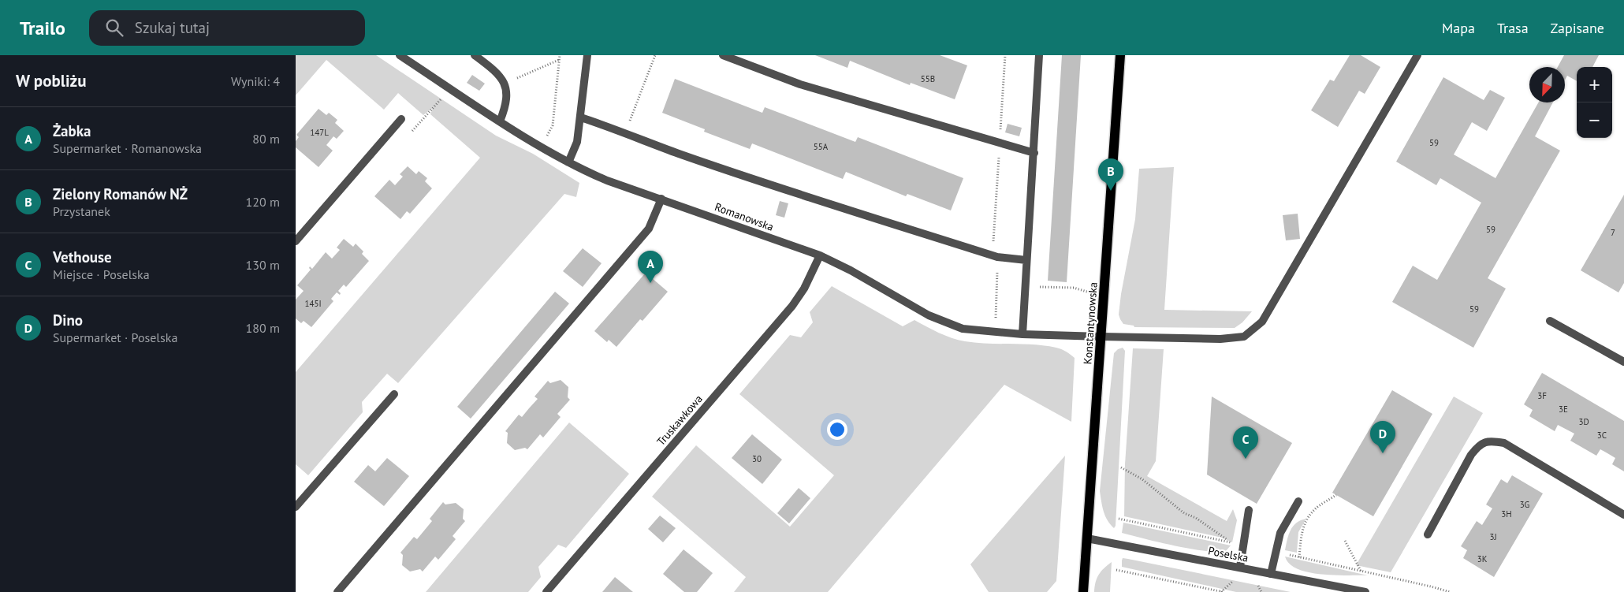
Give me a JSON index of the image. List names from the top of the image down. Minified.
{"streets":{"main road":["Konstantynowska"],"street":["Romanowska","Truskawkowa","Poselska"]},"crossings":[["Romanowska","Konstantynowska"],["Romanowska","Truskawkowa"],["Konstantynowska","Poselska"]],"house_numbers":["55B","147L","59","55A","59","7","145I","59","3F","3E","3D","3C","30","3G","3H","3J","3K"],"north":"bottom left","page":{"header":"Trailo","search":"Szukaj tutaj","nav":["Mapa","Trasa","Zapisane"],"heading":["W pobliżu","Wyniki: 4"],"map_buttons":["+","−"],"list":[{"mark":"A","name":"Żabka","note":"Supermarket · Romanowska","value":"80 m"},{"mark":"B","name":"Zielony Romanów NŻ","note":"Przystanek","value":"120 m"},{"mark":"C","name":"Vethouse","note":"Miejsce · Poselska","value":"130 m"},{"mark":"D","name":"Dino","note":"Supermarket · Poselska","value":"180 m"}],"pins":["B","A","D","C"]}}
